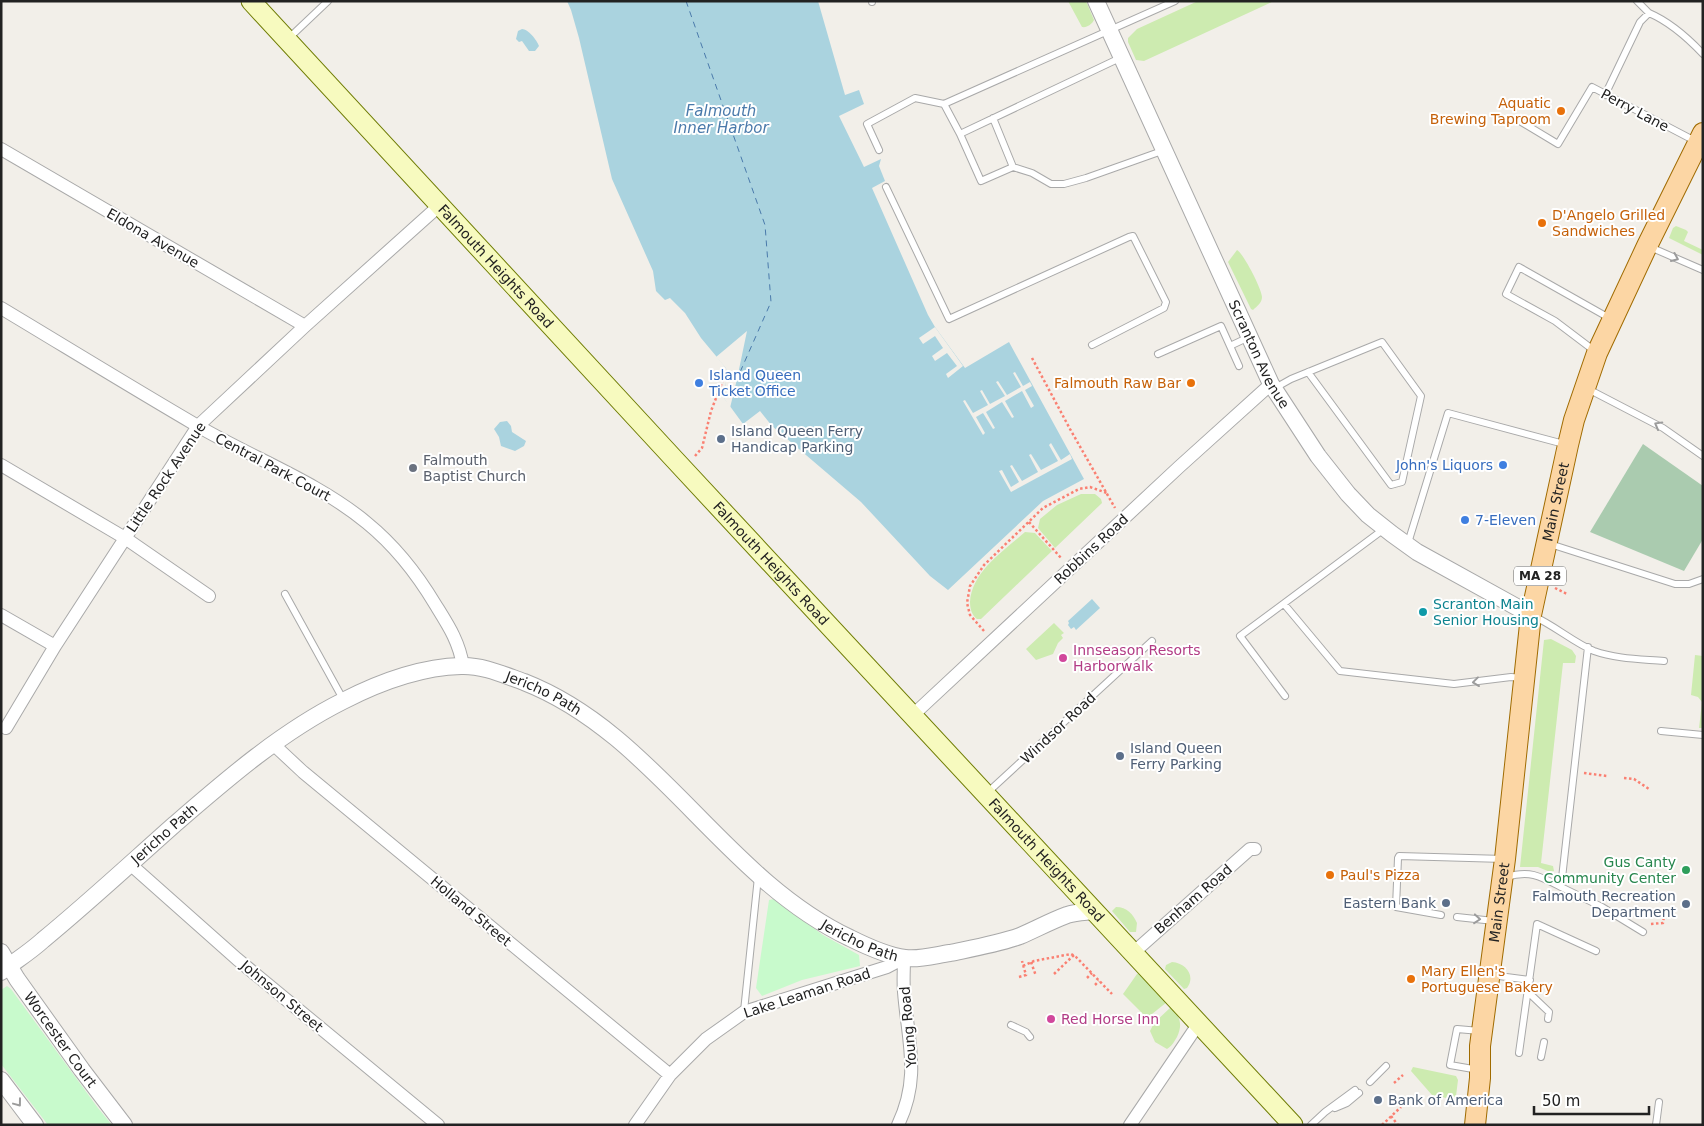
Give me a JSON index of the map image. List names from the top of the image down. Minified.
{"streets":{"main road":["Falmouth Heights Road","Main Street","MA 28"],"street":["Eldona Avenue","Scranton Avenue","Central Park Court","Little Rock Avenue","Robbins Road","Jericho Path","Benham Road","Holland Street","Lake Leaman Road","Johnson Street","Young Road","Worcester Court"],"lane":["Perry Lane","Windsor Road"]},"crossings":[["Perry Lane","Main Street"],["Eldona Avenue","Little Rock Avenue"],["Falmouth Heights Road","Little Rock Avenue"],["Falmouth Heights Road","Robbins Road"],["Falmouth Heights Road","Jericho Path"],["Falmouth Heights Road","Windsor Road"],["Falmouth Heights Road","Benham Road"],["Scranton Avenue","Main Street"],["Scranton Avenue","Robbins Road"],["Central Park Court","Little Rock Avenue"],["Central Park Court","Jericho Path"],["Jericho Path","Holland Street"],["Jericho Path","Lake Leaman Road"],["Jericho Path","Johnson Street"],["Jericho Path","Young Road"],["Jericho Path","Worcester Court"],["Holland Street","Lake Leaman Road"],["Lake Leaman Road","Young Road"]],"water":["Falmouth Inner Harbor"],"places":["Aquatic Brewing Taproom","D'Angelo Grilled Sandwiches","Island Queen Ticket Office","Falmouth Raw Bar","Island Queen Ferry Handicap Parking","John's Liquors","Falmouth Baptist Church","7-Eleven","Scranton Main Senior Housing","Innseason Resorts Harborwalk","Island Queen Ferry Parking","Gus Canty Community Center","Paul's Pizza","Eastern Bank","Falmouth Recreation Department","Mary Ellen's Portuguese Bakery","Red Horse Inn","Bank of America"],"scale_bar":"50 m"}
